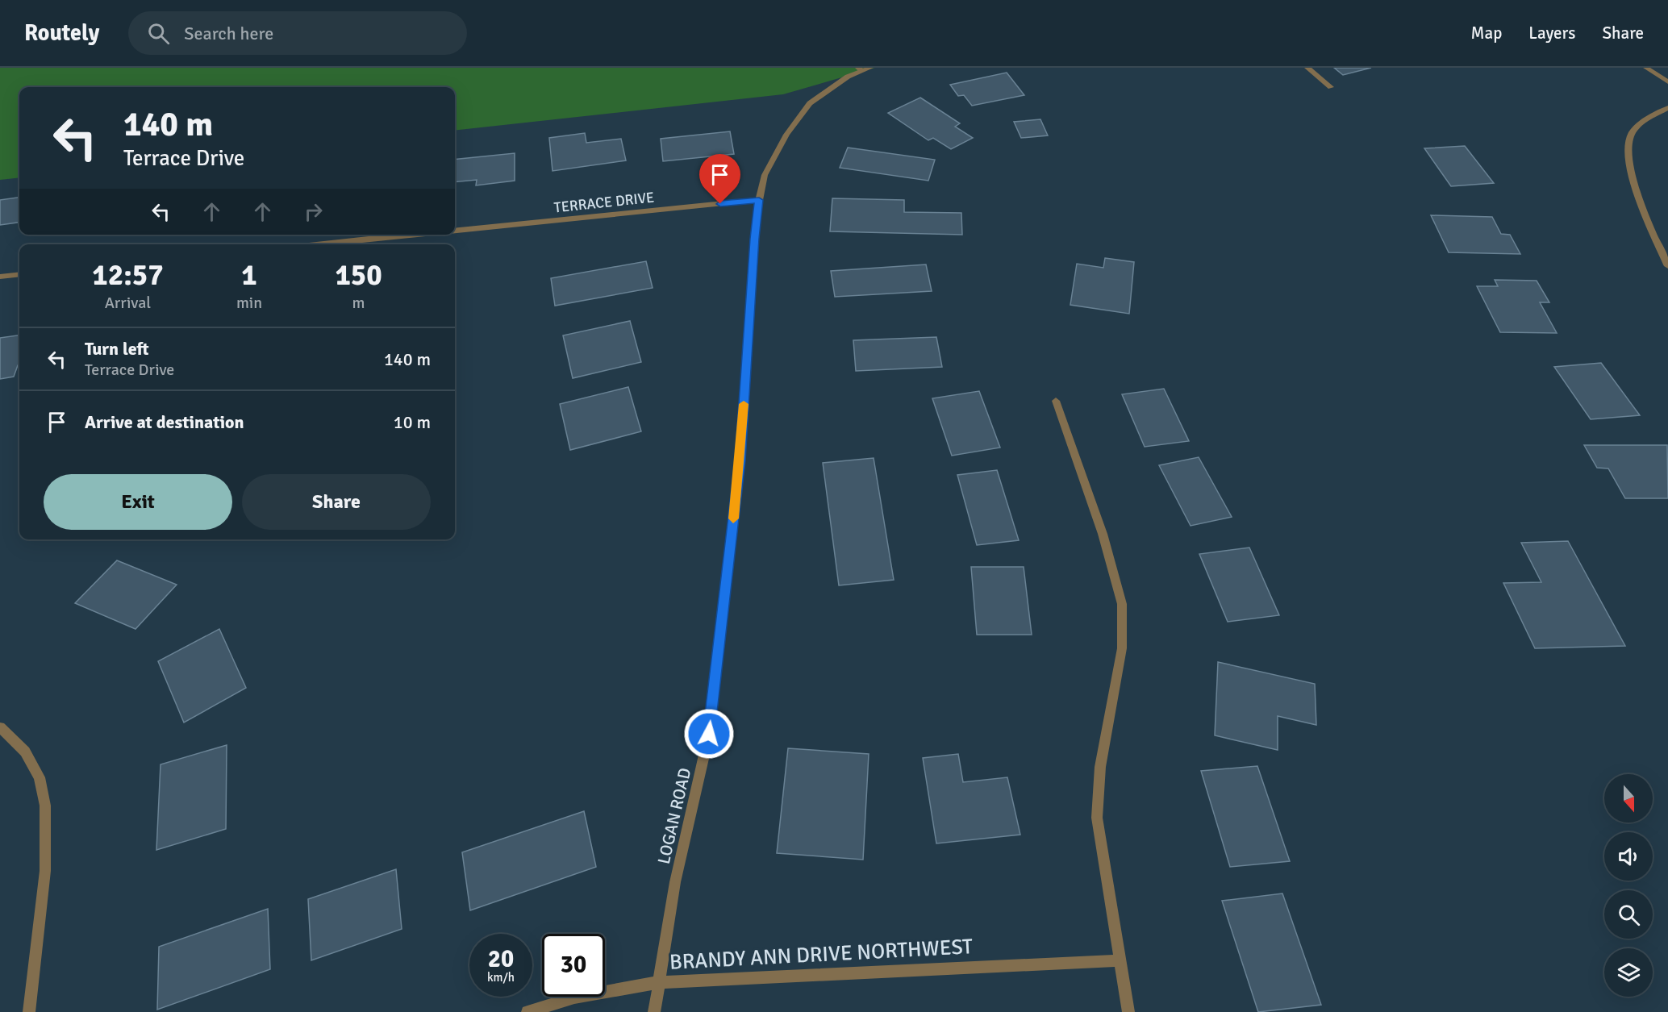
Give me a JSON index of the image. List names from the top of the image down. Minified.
{"streets":{"street":["TERRACE DRIVE","LOGAN ROAD","BRANDY ANN DRIVE NORTHWEST"]},"crossings":[["TERRACE DRIVE","LOGAN ROAD"],["LOGAN ROAD","BRANDY ANN DRIVE NORTHWEST"]],"north":"bottom","page":{"header":"Routely","search":"Search here","nav":["Map","Layers","Share"],"turn":["140 m","Terrace Drive"],"eta":["12:57","Arrival","1","min","150","m"],"list":[{"name":"Turn left","note":"Terrace Drive","value":"140 m"},{"name":"Arrive at destination","value":"10 m"}],"buttons":["Exit","Share"],"speed":"20 km/h","limit":"30"}}
